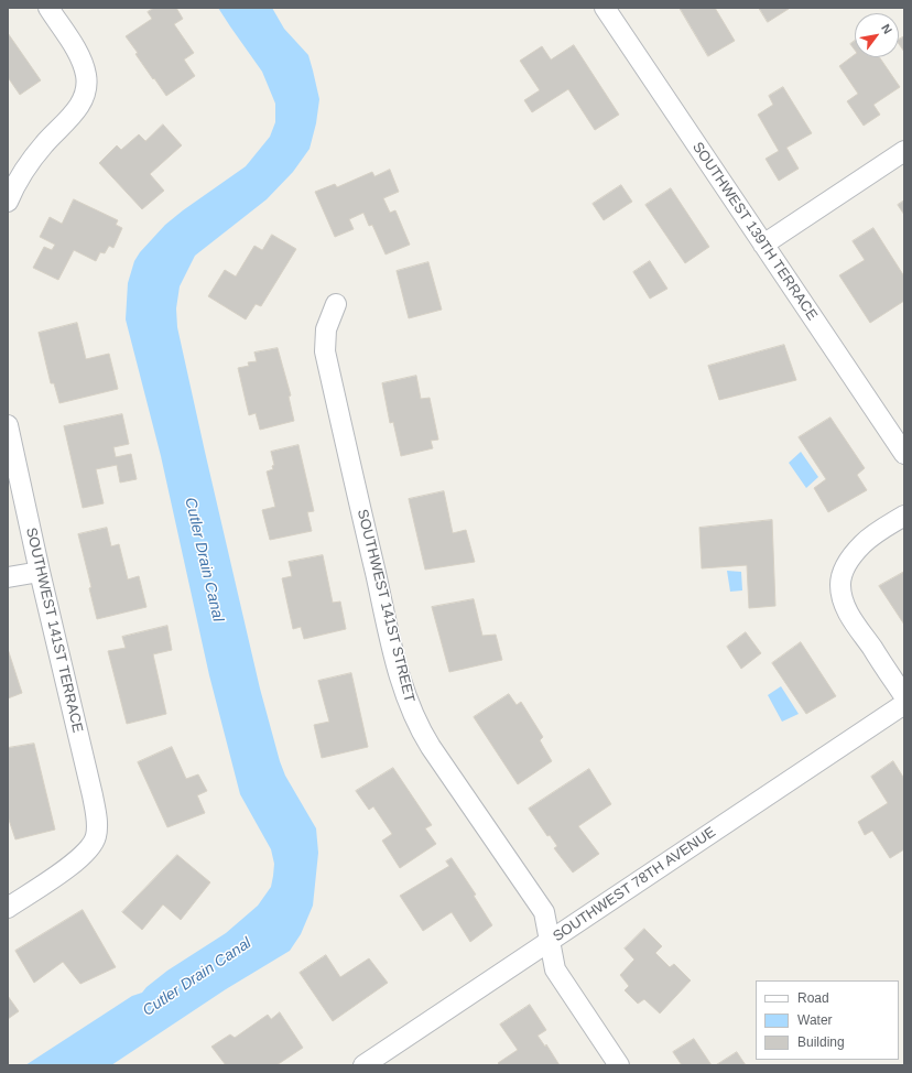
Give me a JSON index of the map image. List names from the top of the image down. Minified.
{"streets":{"street":["SOUTHWEST 139TH TERRACE","SOUTHWEST 141ST STREET","SOUTHWEST 141ST TERRACE","SOUTHWEST 78TH AVENUE"]},"crossings":[["SOUTHWEST 141ST STREET","SOUTHWEST 78TH AVENUE"]],"water":["Cutler Drain Canal"],"legend":["Road","Water","Building"],"north":"top right"}
